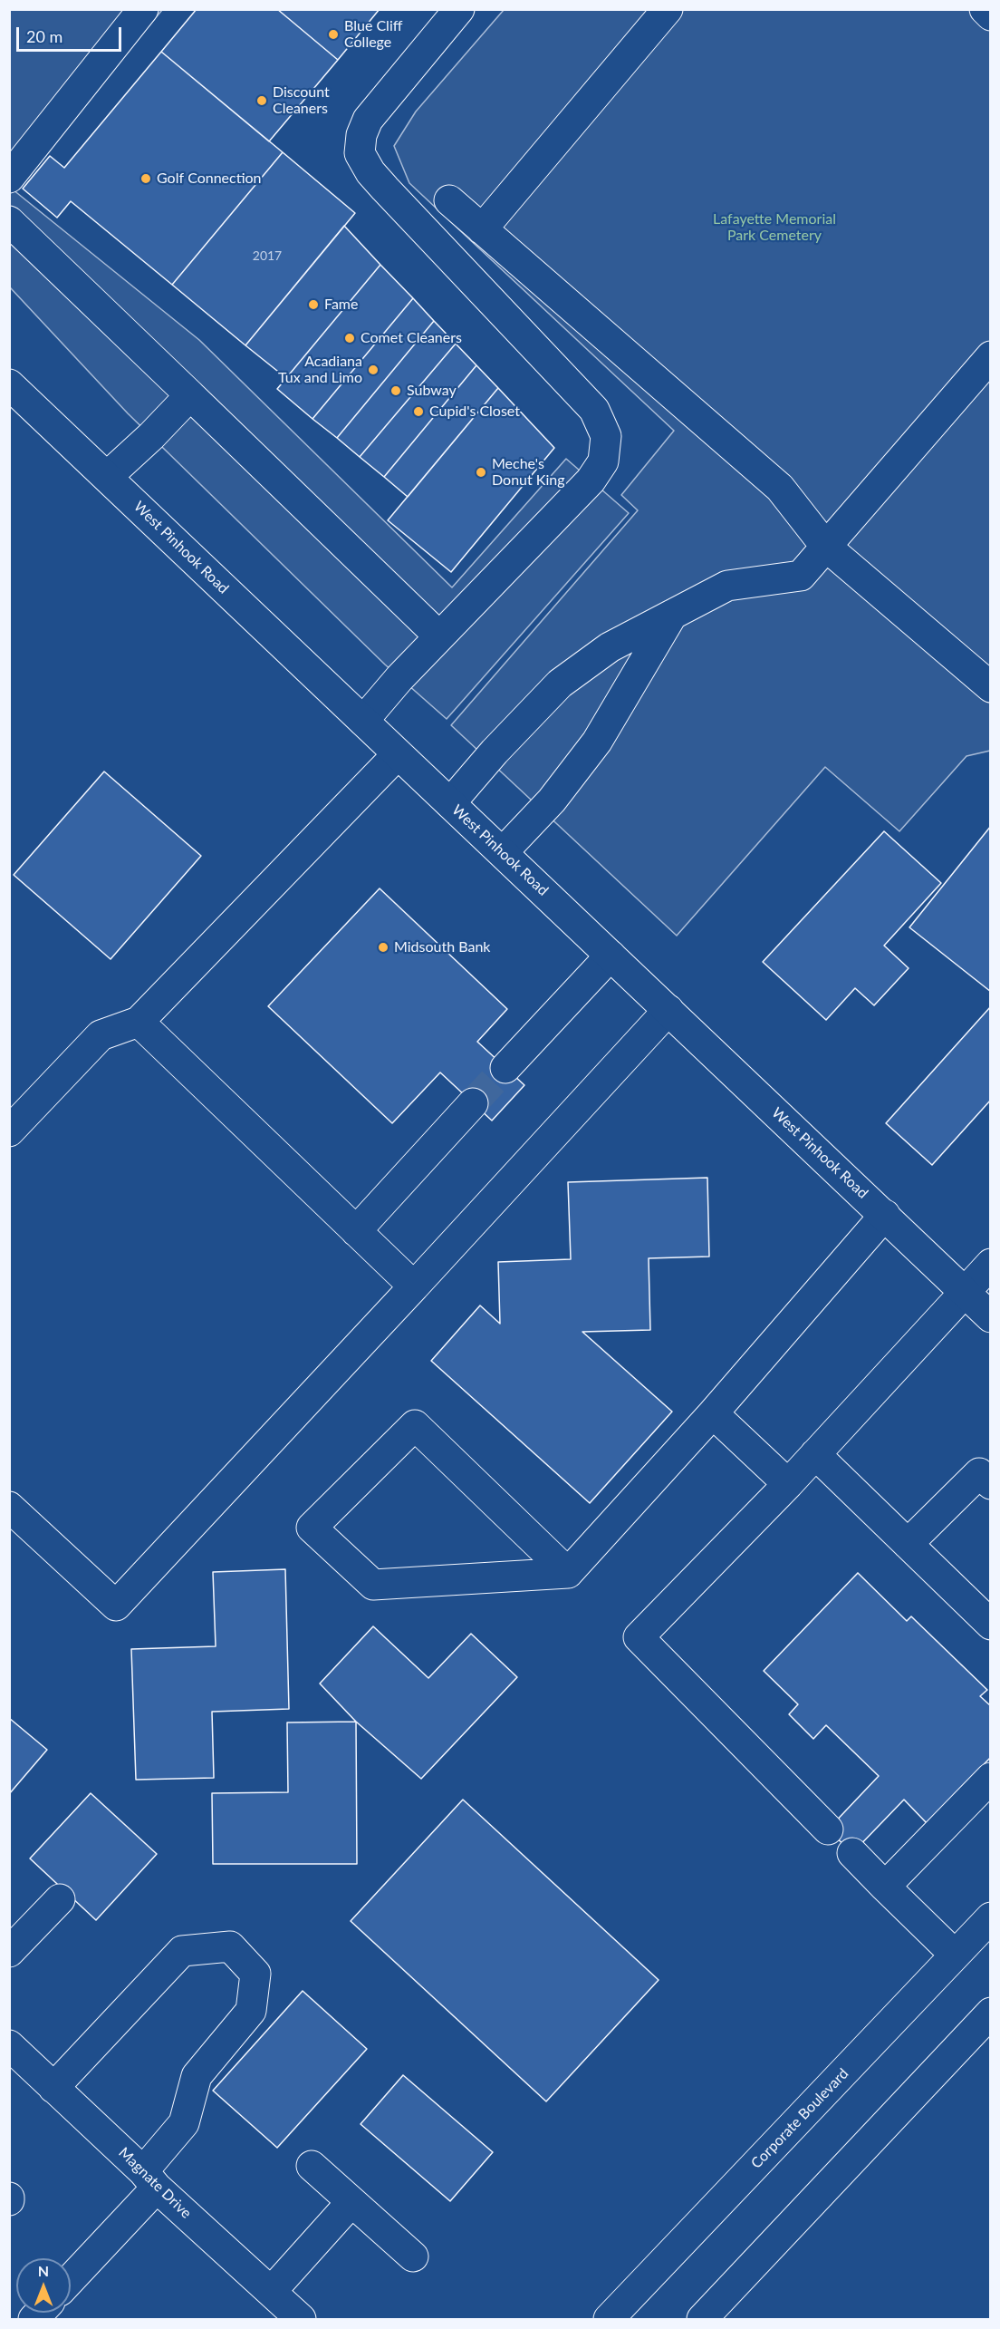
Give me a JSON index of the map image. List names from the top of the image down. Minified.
{"streets":{"street":["West Pinhook Road","Corporate Boulevard","Magnate Drive"]},"parks":["Lafayette Memorial Park Cemetery"],"places":["Blue Cliff College","Discount Cleaners","Golf Connection","Fame","Comet Cleaners","Acadiana Tux and Limo","Subway","Cupid's Closet","Meche's Donut King","Midsouth Bank"],"house_numbers":["2017"],"scale_bar":"20 m","north":"top"}
